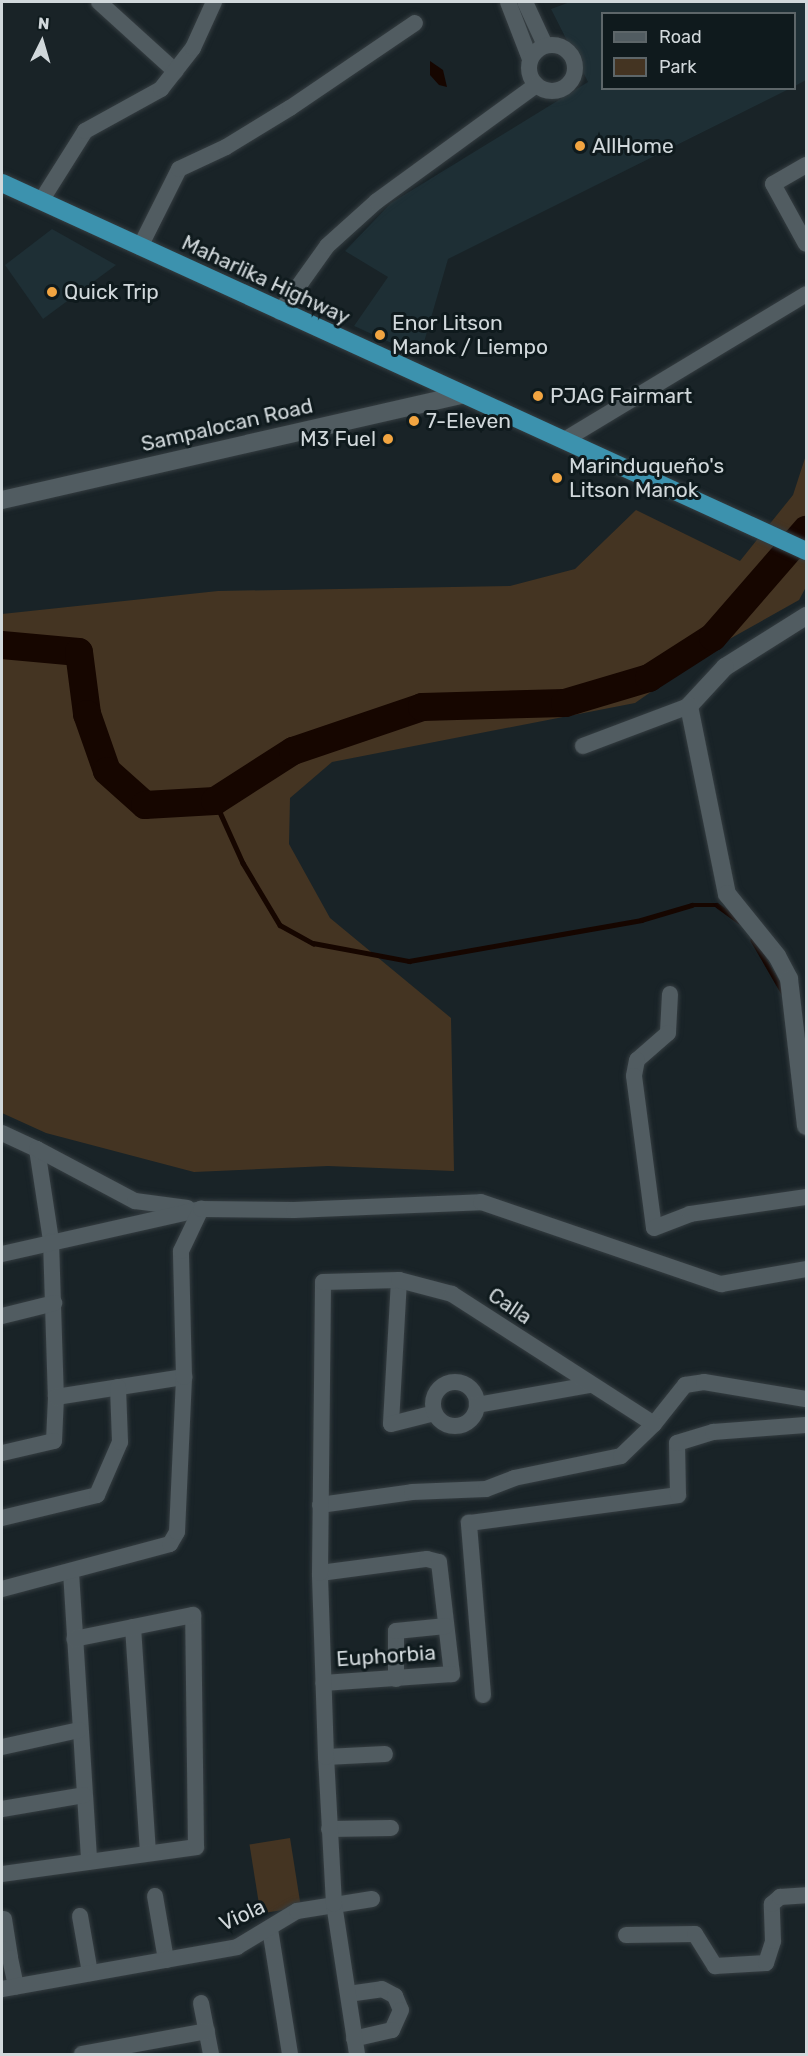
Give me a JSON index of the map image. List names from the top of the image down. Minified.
{"streets":{"highway":["Maharlika Highway"],"street":["Sampalocan Road","Calla","Euphorbia","Viola"]},"crossings":[["Maharlika Highway","Sampalocan Road"]],"places":["AllHome","Quick Trip","Enor Litson Manok / Liempo","PJAG Fairmart","7-Eleven","M3 Fuel","Marinduqueño's Litson Manok"],"legend":["Road","Park"],"north":"top"}
